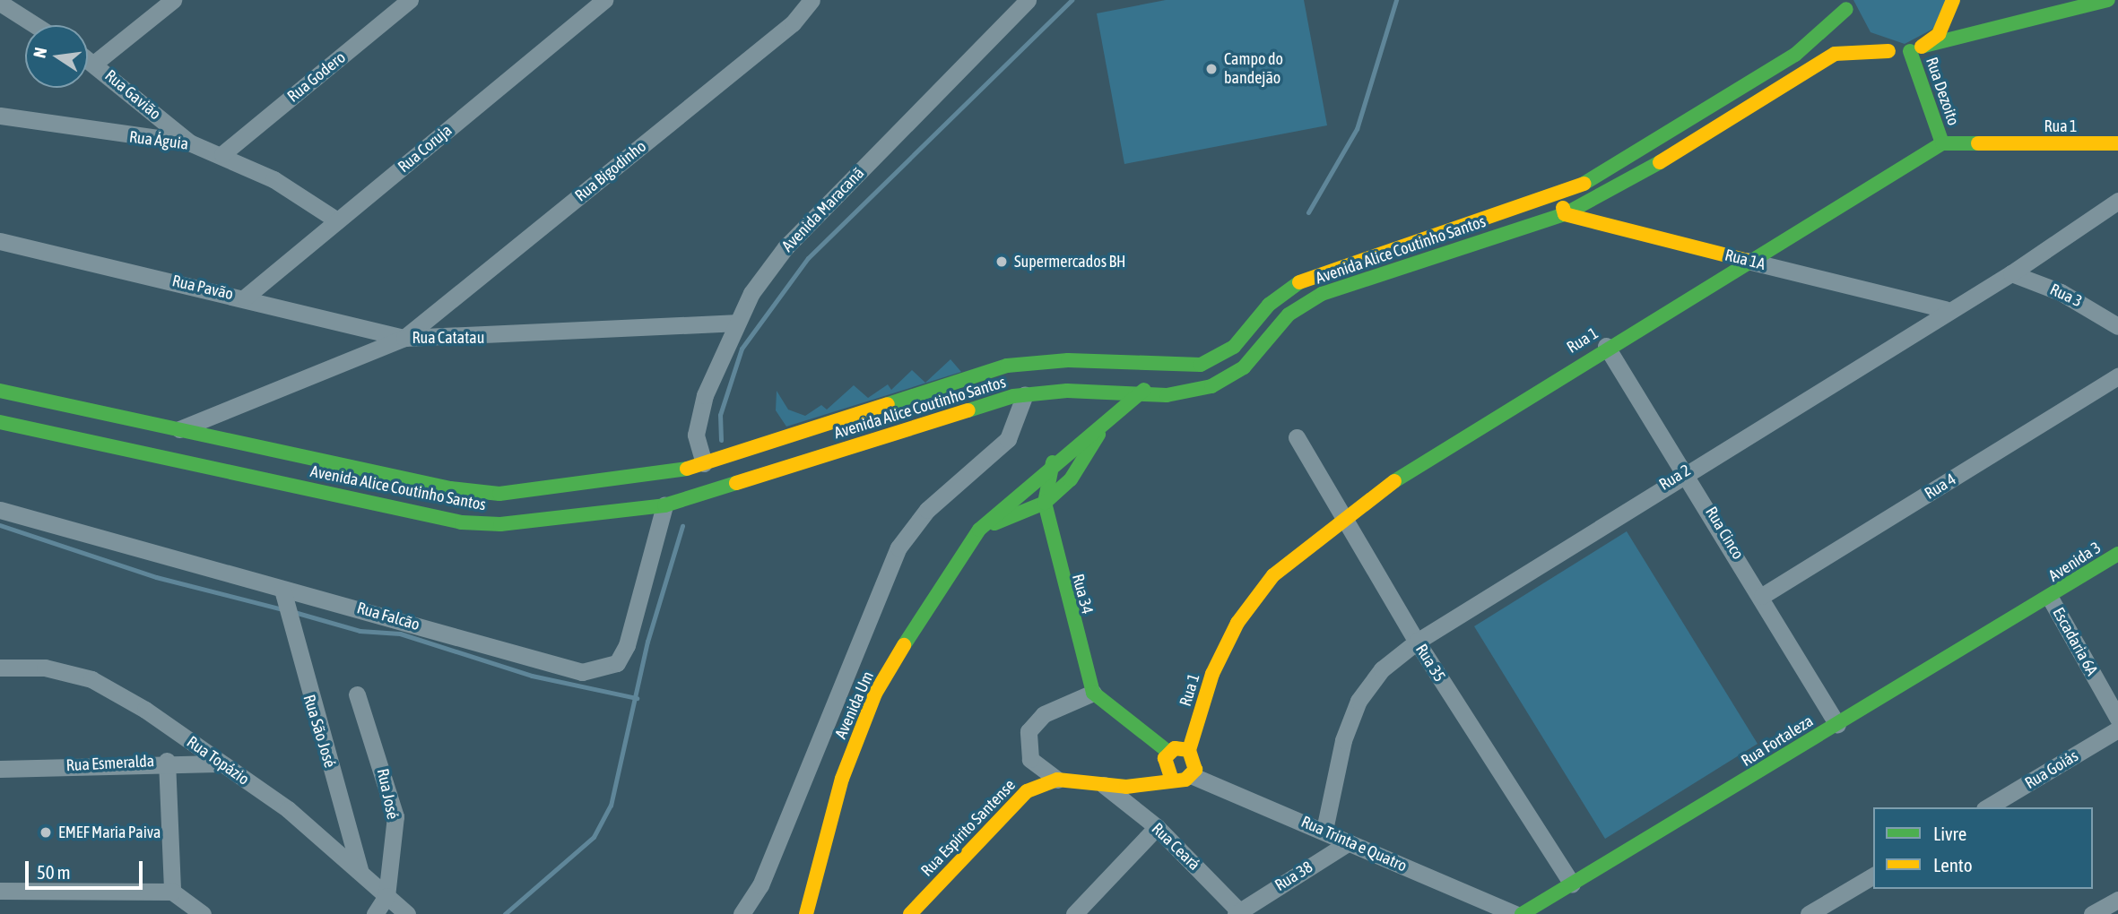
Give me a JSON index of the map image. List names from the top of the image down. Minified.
{"streets":{"main road":["Rua Dezoito","Rua 1","Avenida Alice Coutinho Santos","Rua 1A","Avenida 3","Rua 34","Avenida Um","Rua Fortaleza","Rua Espírito Santense"],"street":["Rua Godero","Rua Gavião","Rua Águia","Rua Coruja","Rua Bigodinho","Avenida Maracanã","Rua Pavão","Rua 3","Rua Catatau","Rua 2","Rua 4","Rua Cinco","Rua Falcão","Escadaria 6A","Rua 35","Rua São José","Rua Topázio","Rua Esmeralda","Rua Goiás","Rua José","Rua Trinta e Quatro","Rua Ceará","Rua 38"]},"crossings":[["Rua Godero","Rua Águia"],["Rua Dezoito","Rua 1"],["Rua Dezoito","Avenida Alice Coutinho Santos"],["Rua Gavião","Rua Águia"],["Rua 1","Rua 1A"],["Rua 1","Rua Cinco"],["Rua 1","Rua 35"],["Rua 1","Rua Trinta e Quatro"],["Rua Águia","Rua Coruja"],["Rua Coruja","Rua Pavão"],["Rua Bigodinho","Rua Pavão"],["Rua Bigodinho","Rua Catatau"],["Avenida Maracanã","Avenida Alice Coutinho Santos"],["Avenida Maracanã","Rua Catatau"],["Avenida Alice Coutinho Santos","Rua 1A"],["Avenida Alice Coutinho Santos","Rua Catatau"],["Avenida Alice Coutinho Santos","Rua Falcão"],["Avenida Alice Coutinho Santos","Avenida Um"],["Rua 1A","Rua 2"],["Rua Pavão","Rua Catatau"],["Rua 3","Rua 2"],["Rua 2","Rua Cinco"],["Rua 2","Rua 35"],["Rua 2","Rua Trinta e Quatro"],["Rua 4","Rua Cinco"],["Rua Cinco","Rua Fortaleza"],["Avenida 3","Escadaria 6A"],["Avenida 3","Rua Fortaleza"],["Rua 34","Avenida Um"],["Rua Falcão","Rua São José"],["Escadaria 6A","Rua Fortaleza"],["Rua 35","Rua Fortaleza"],["Rua São José","Rua Topázio"],["Rua Topázio","Rua Esmeralda"],["Rua Topázio","Rua José"],["Rua Trinta e Quatro","Rua 38"],["Rua Ceará","Rua 38"]],"places":["Campo do bandejão","Supermercados BH","EMEF Maria Paiva"],"legend":["Livre","Lento"],"scale_bar":"50 m","north":"left"}
